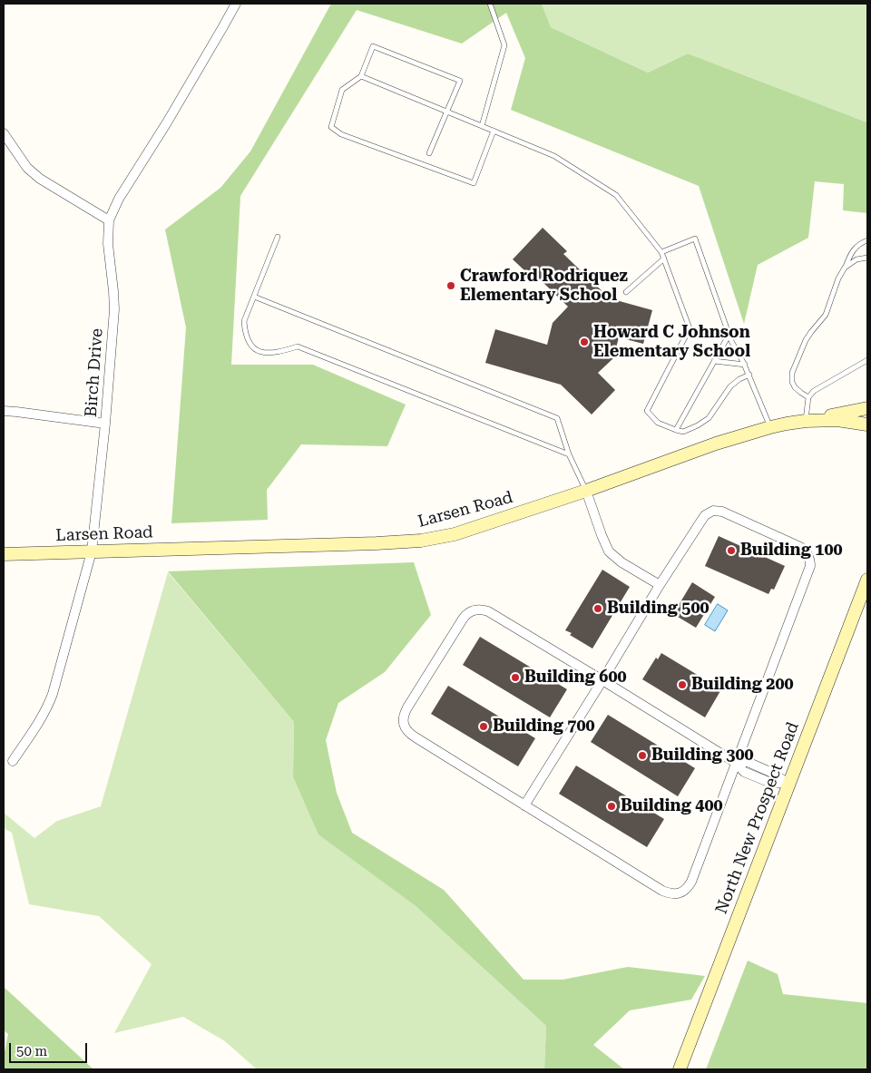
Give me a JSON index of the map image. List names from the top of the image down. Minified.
{"streets":{"street":["Birch Drive","Larsen Road","North New Prospect Road"]},"crossings":[["Birch Drive","Larsen Road"]],"places":["Crawford Rodriquez Elementary School","Howard C Johnson Elementary School","Building 100","Building 500","Building 600","Building 200","Building 700","Building 300","Building 400"],"scale_bar":"50 m"}
